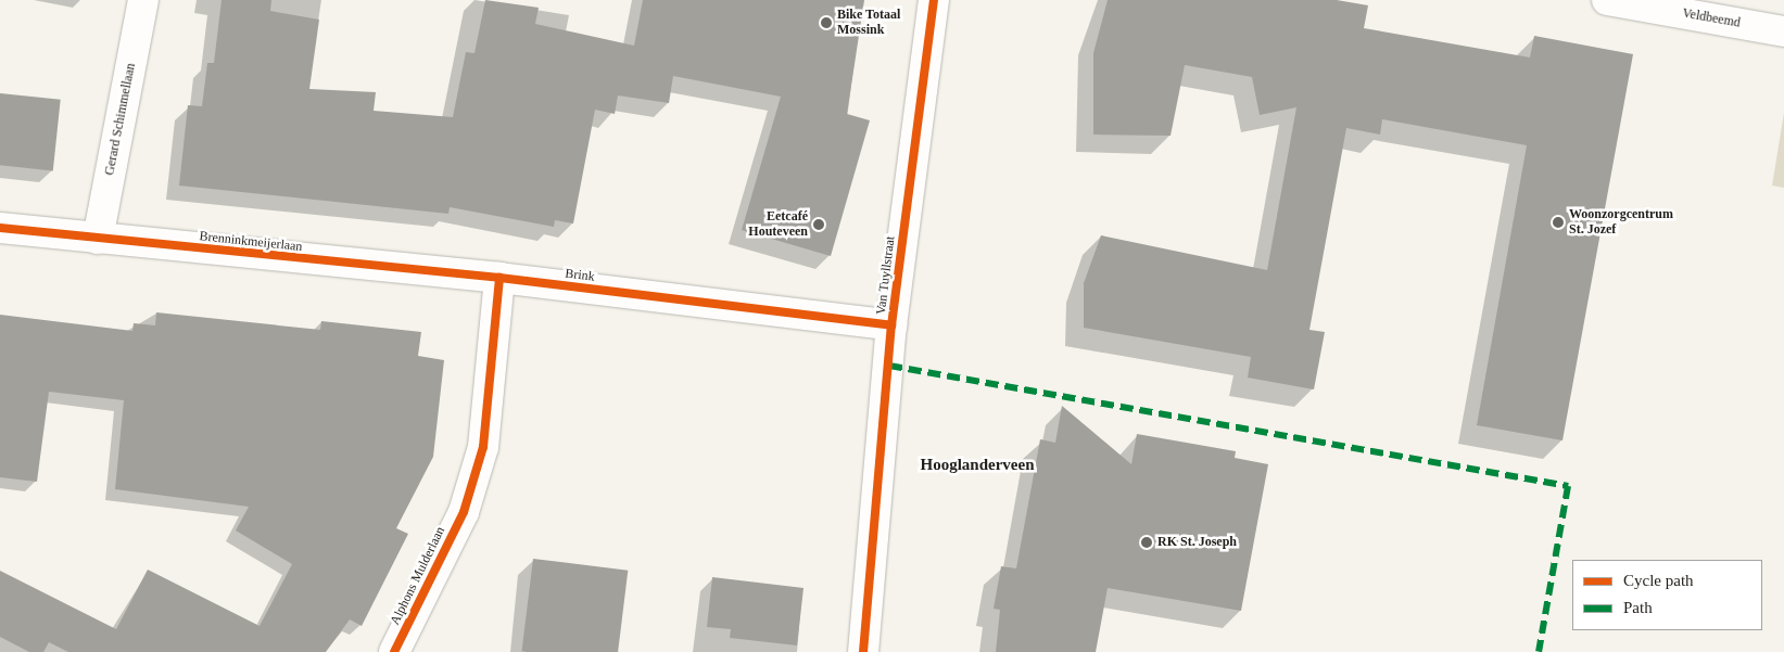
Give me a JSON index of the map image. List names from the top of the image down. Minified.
{"streets":{"street":["Veldbeemd","Gerard Schimmellaan","Brenninkmeijerlaan","Brink","Van Tuyllstraat","Alphons Mulderlaan"]},"crossings":[["Gerard Schimmellaan","Brenninkmeijerlaan"],["Brenninkmeijerlaan","Brink"],["Brenninkmeijerlaan","Alphons Mulderlaan"],["Brink","Van Tuyllstraat"],["Brink","Alphons Mulderlaan"]],"districts":["Hooglanderveen"],"places":["Bike Totaal Mossink","Woonzorgcentrum St. Jozef","Eetcafé Houteveen","RK St. Joseph"],"legend":["Cycle path","Path"]}
